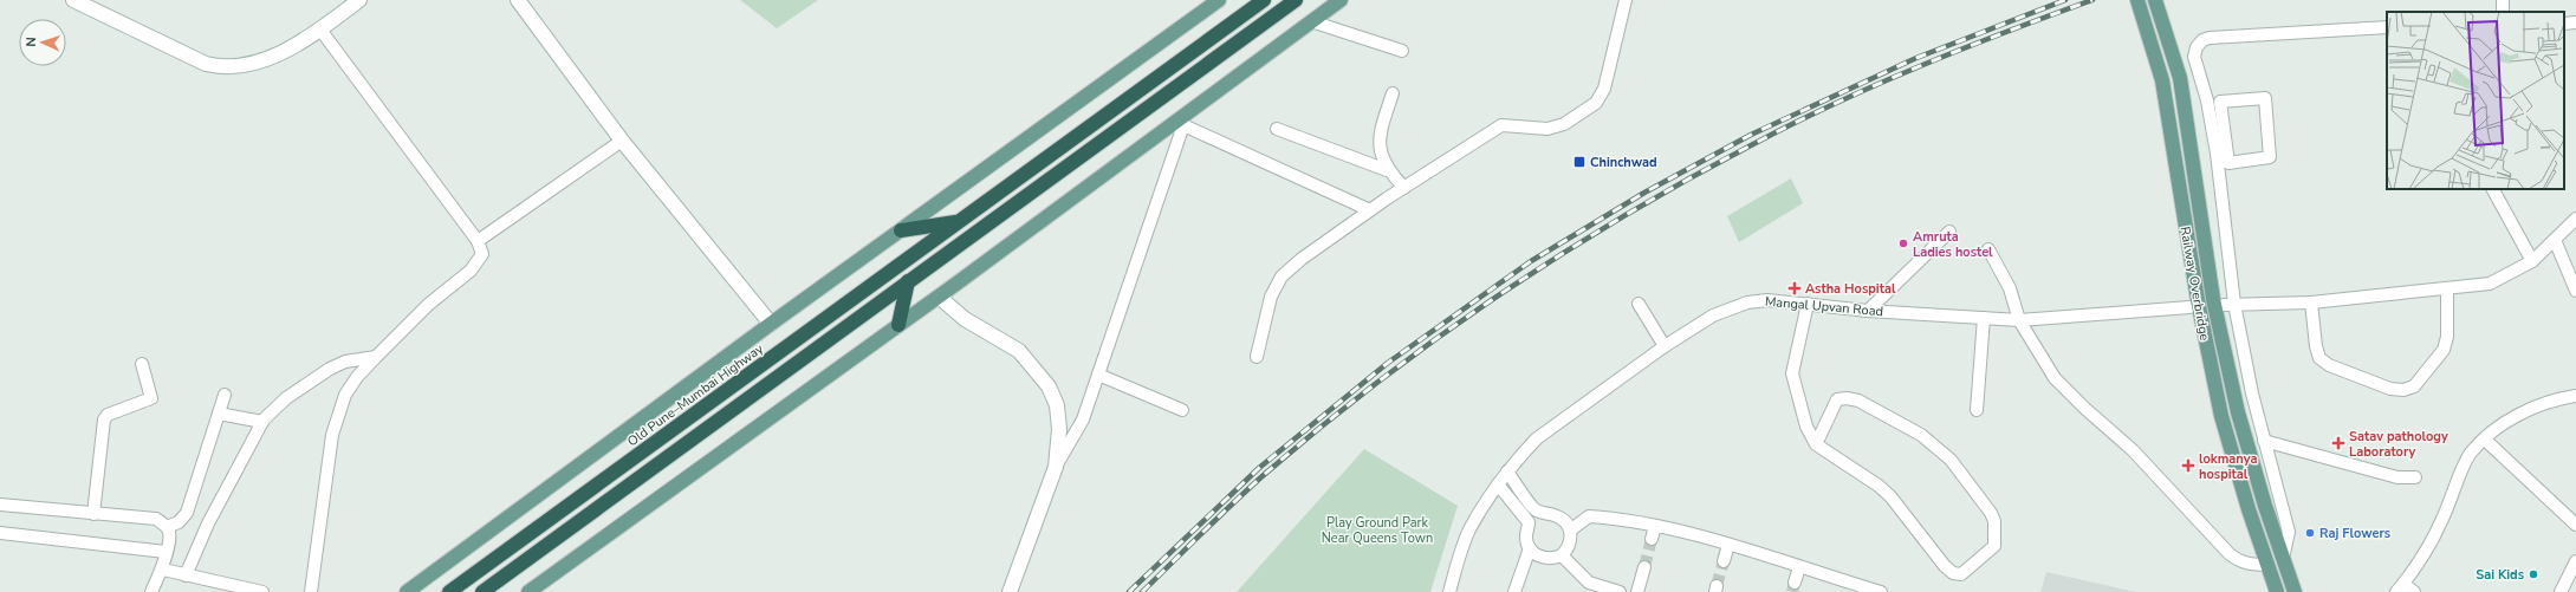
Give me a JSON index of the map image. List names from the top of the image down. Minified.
{"streets":{"highway":["Old Pune–Mumbai Highway"],"main road":["Railway Overbridge"],"street":["Mangal Upvan Road"]},"parks":["Play Ground Park Near Queens Town"],"places":{"transit":["Chinchwad"],"other":["Amruta Ladies hostel","Raj Flowers","Sai Kids"],"health":["Astha Hospital","Satav pathology Laboratory","lokmanya hospital"]},"north":"left"}
